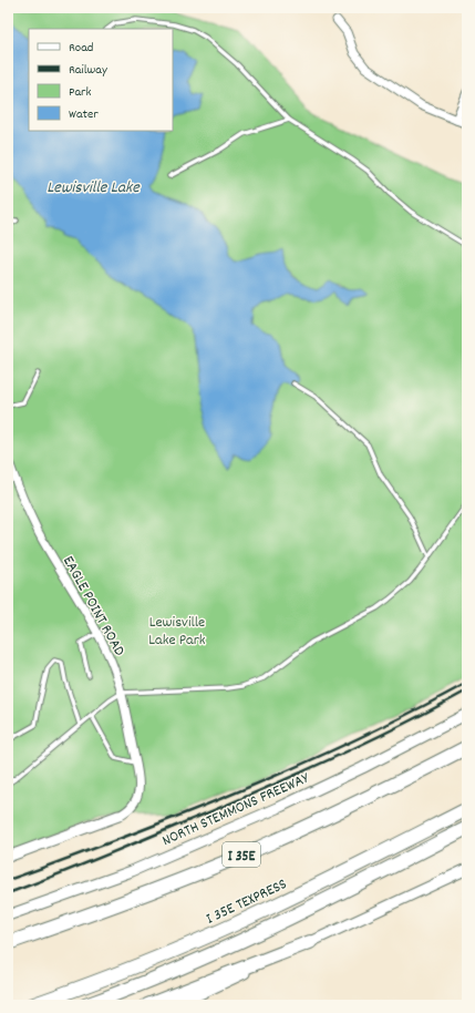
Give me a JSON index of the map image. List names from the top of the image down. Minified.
{"streets":{"highway":["I 35E","I 35E TEXPRESS"],"main road":["NORTH STEMMONS FREEWAY"],"street":["EAGLE POINT ROAD"]},"water":["Lewisville Lake"],"parks":["Lewisville Lake Park"],"legend":["Road","Railway","Park","Water"]}
